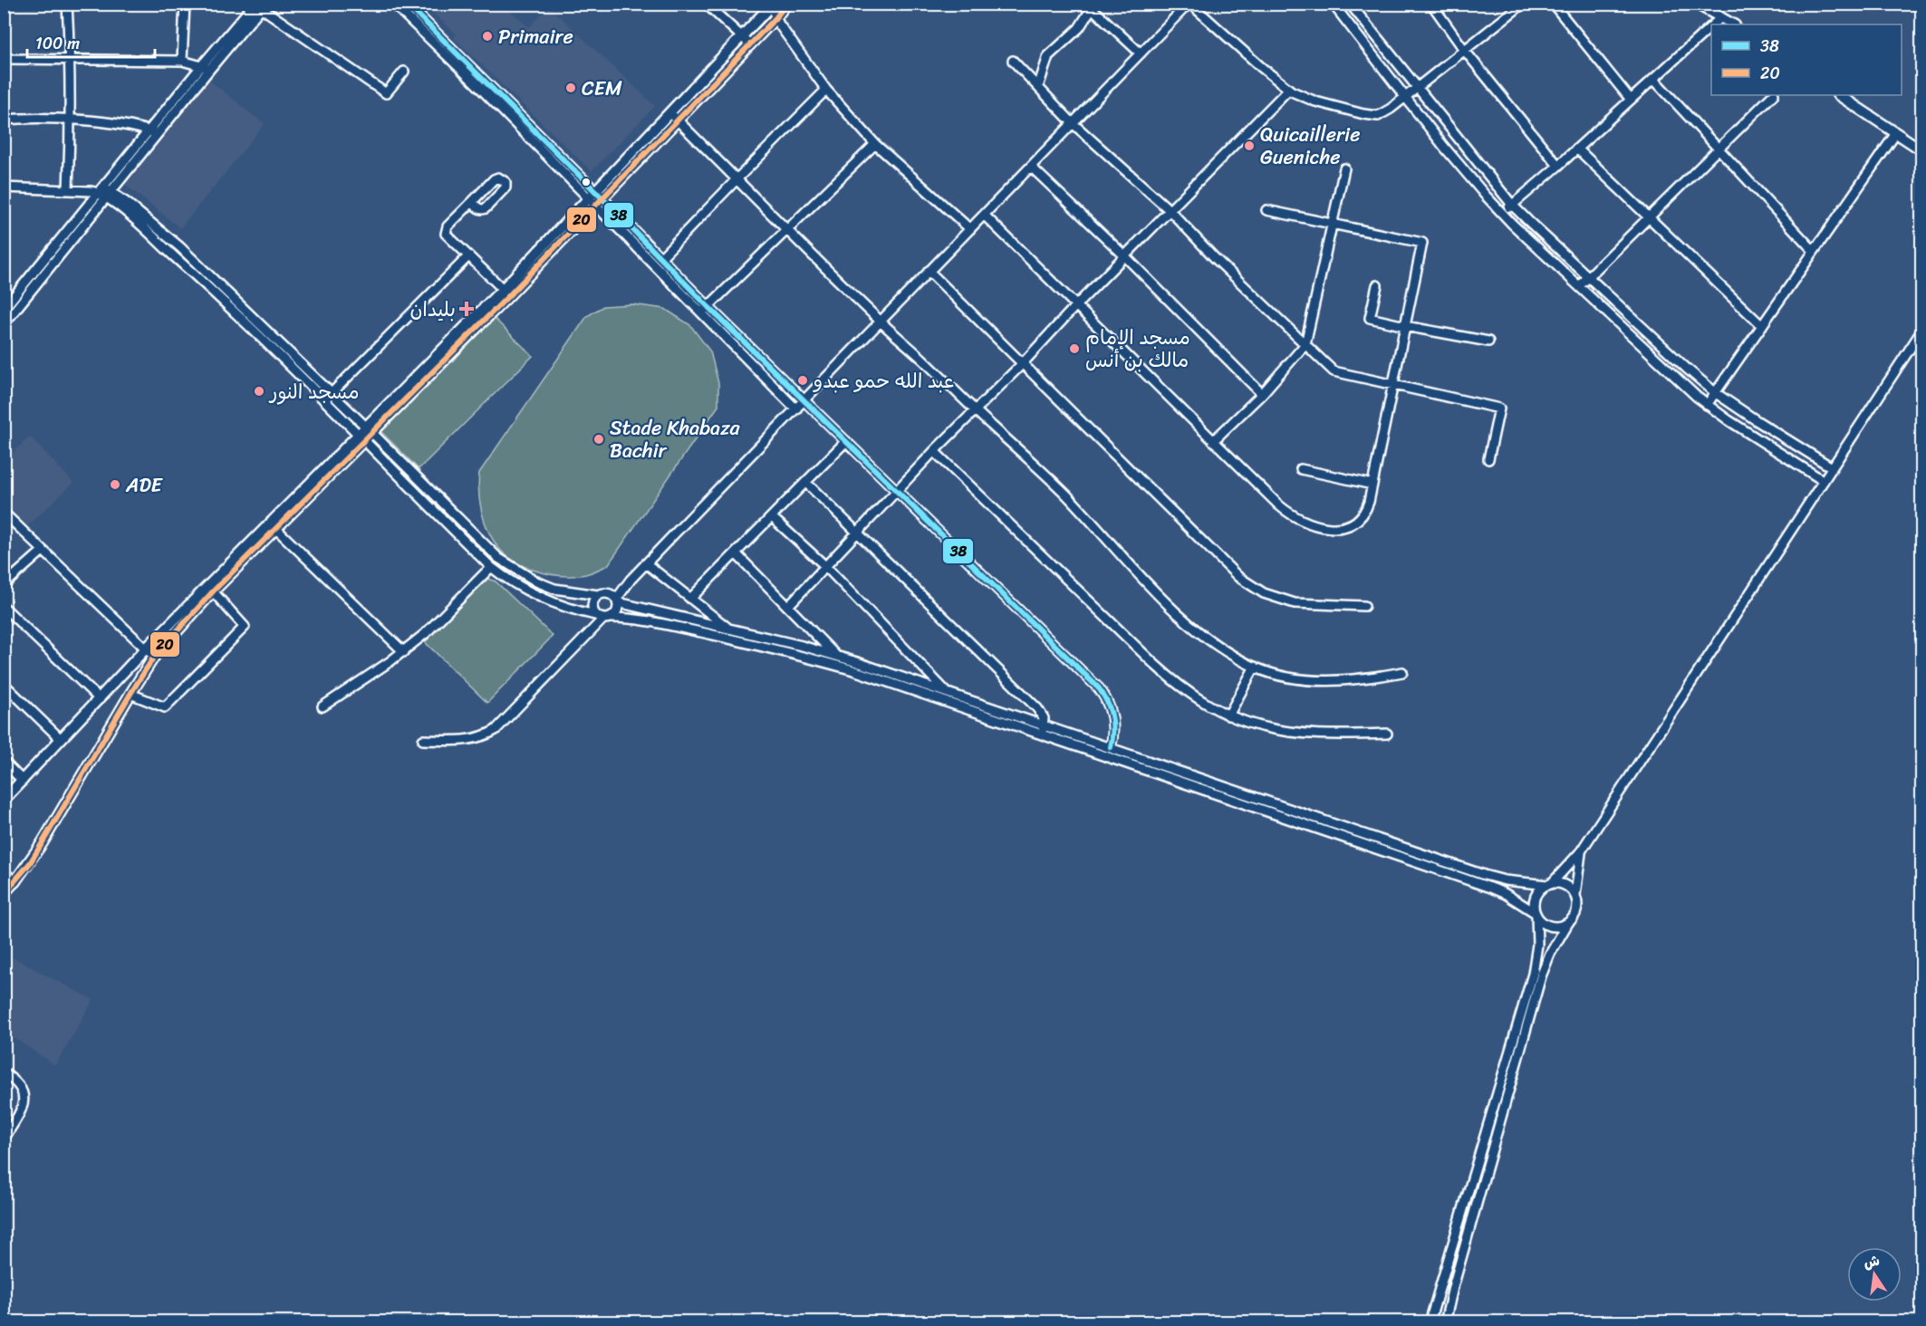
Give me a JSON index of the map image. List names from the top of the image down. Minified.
{"places":{"other":["Primaire","CEM","Quicaillerie Gueniche","مسجد الإمام مالك بن أنس","عبد الله حمو عبدو","مسجد النور","Stade Khabaza Bachir","ADE"],"health":["بليدان"]},"lines":["transit line 38","transit line 20"],"legend":["38","20"],"scale_bar":"100 m","north":"top"}
